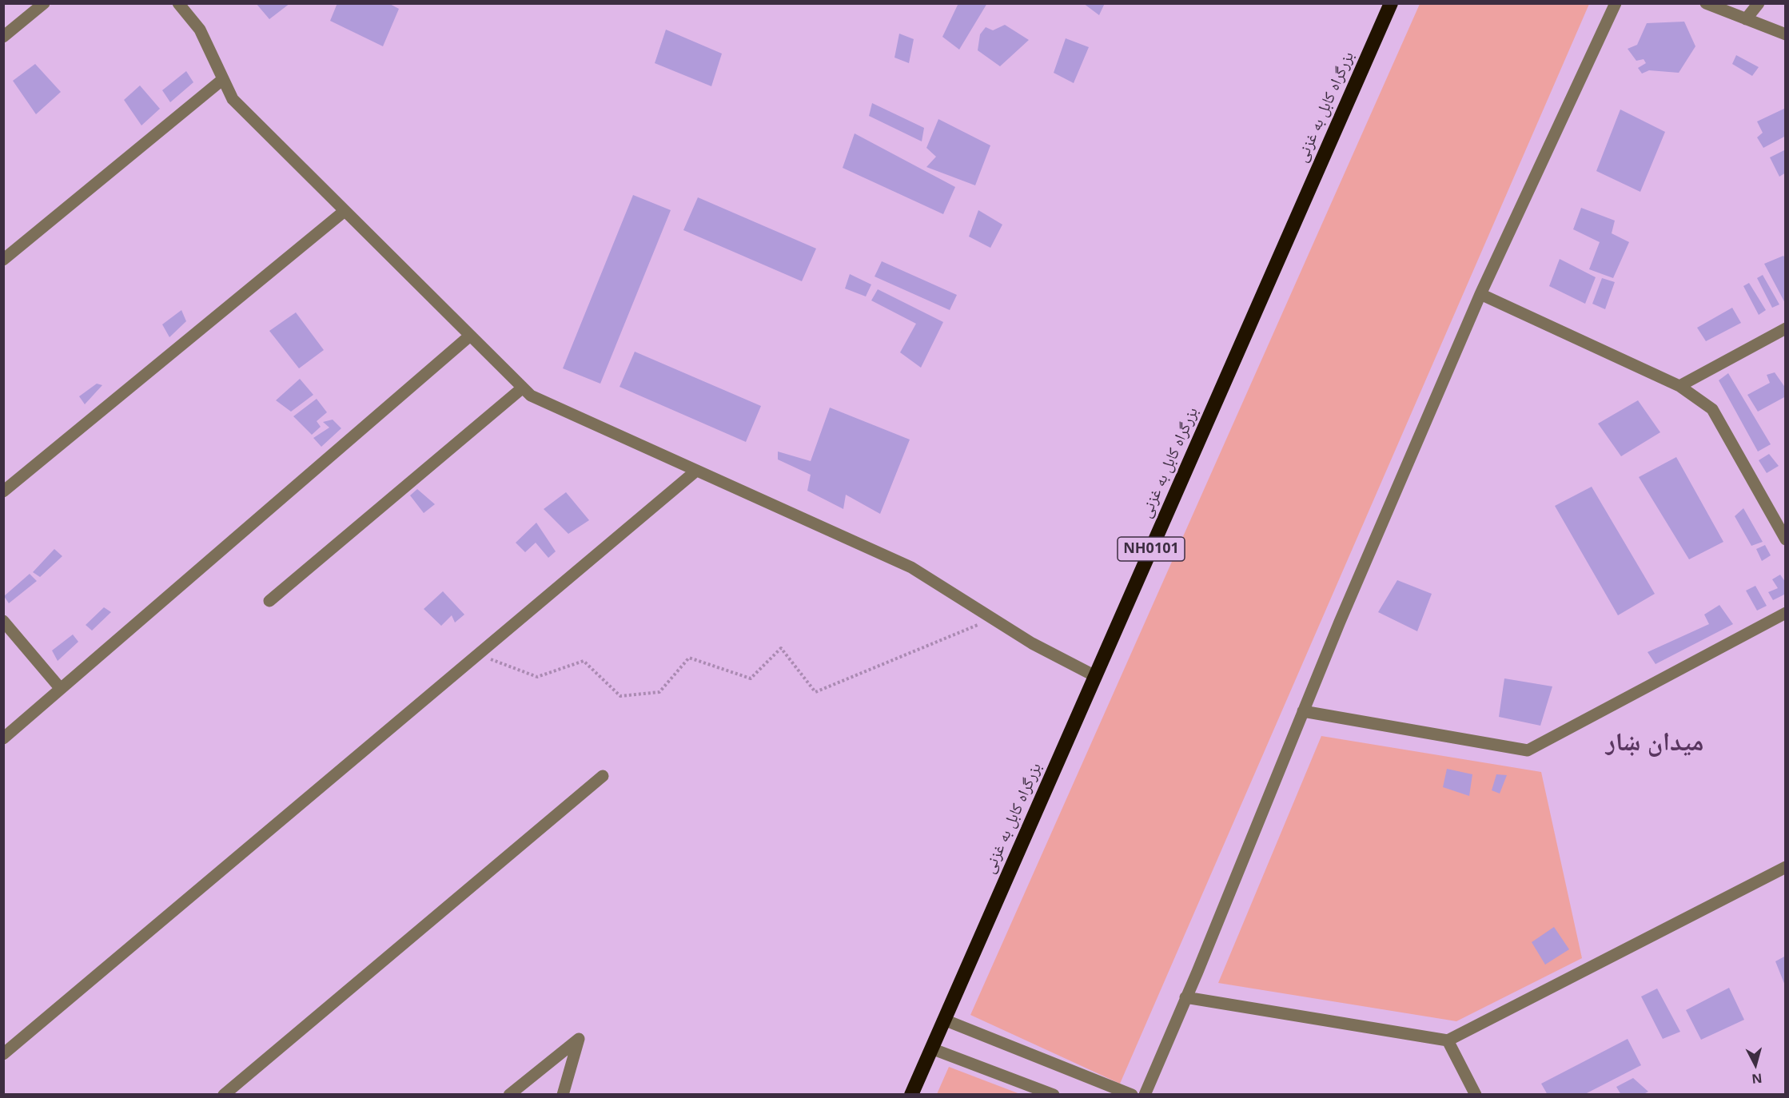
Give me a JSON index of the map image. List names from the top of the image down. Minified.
{"streets":{"highway":["بزرگراه کابل به غزنی","NH0101"]},"districts":["میدان ښار"],"north":"bottom"}
